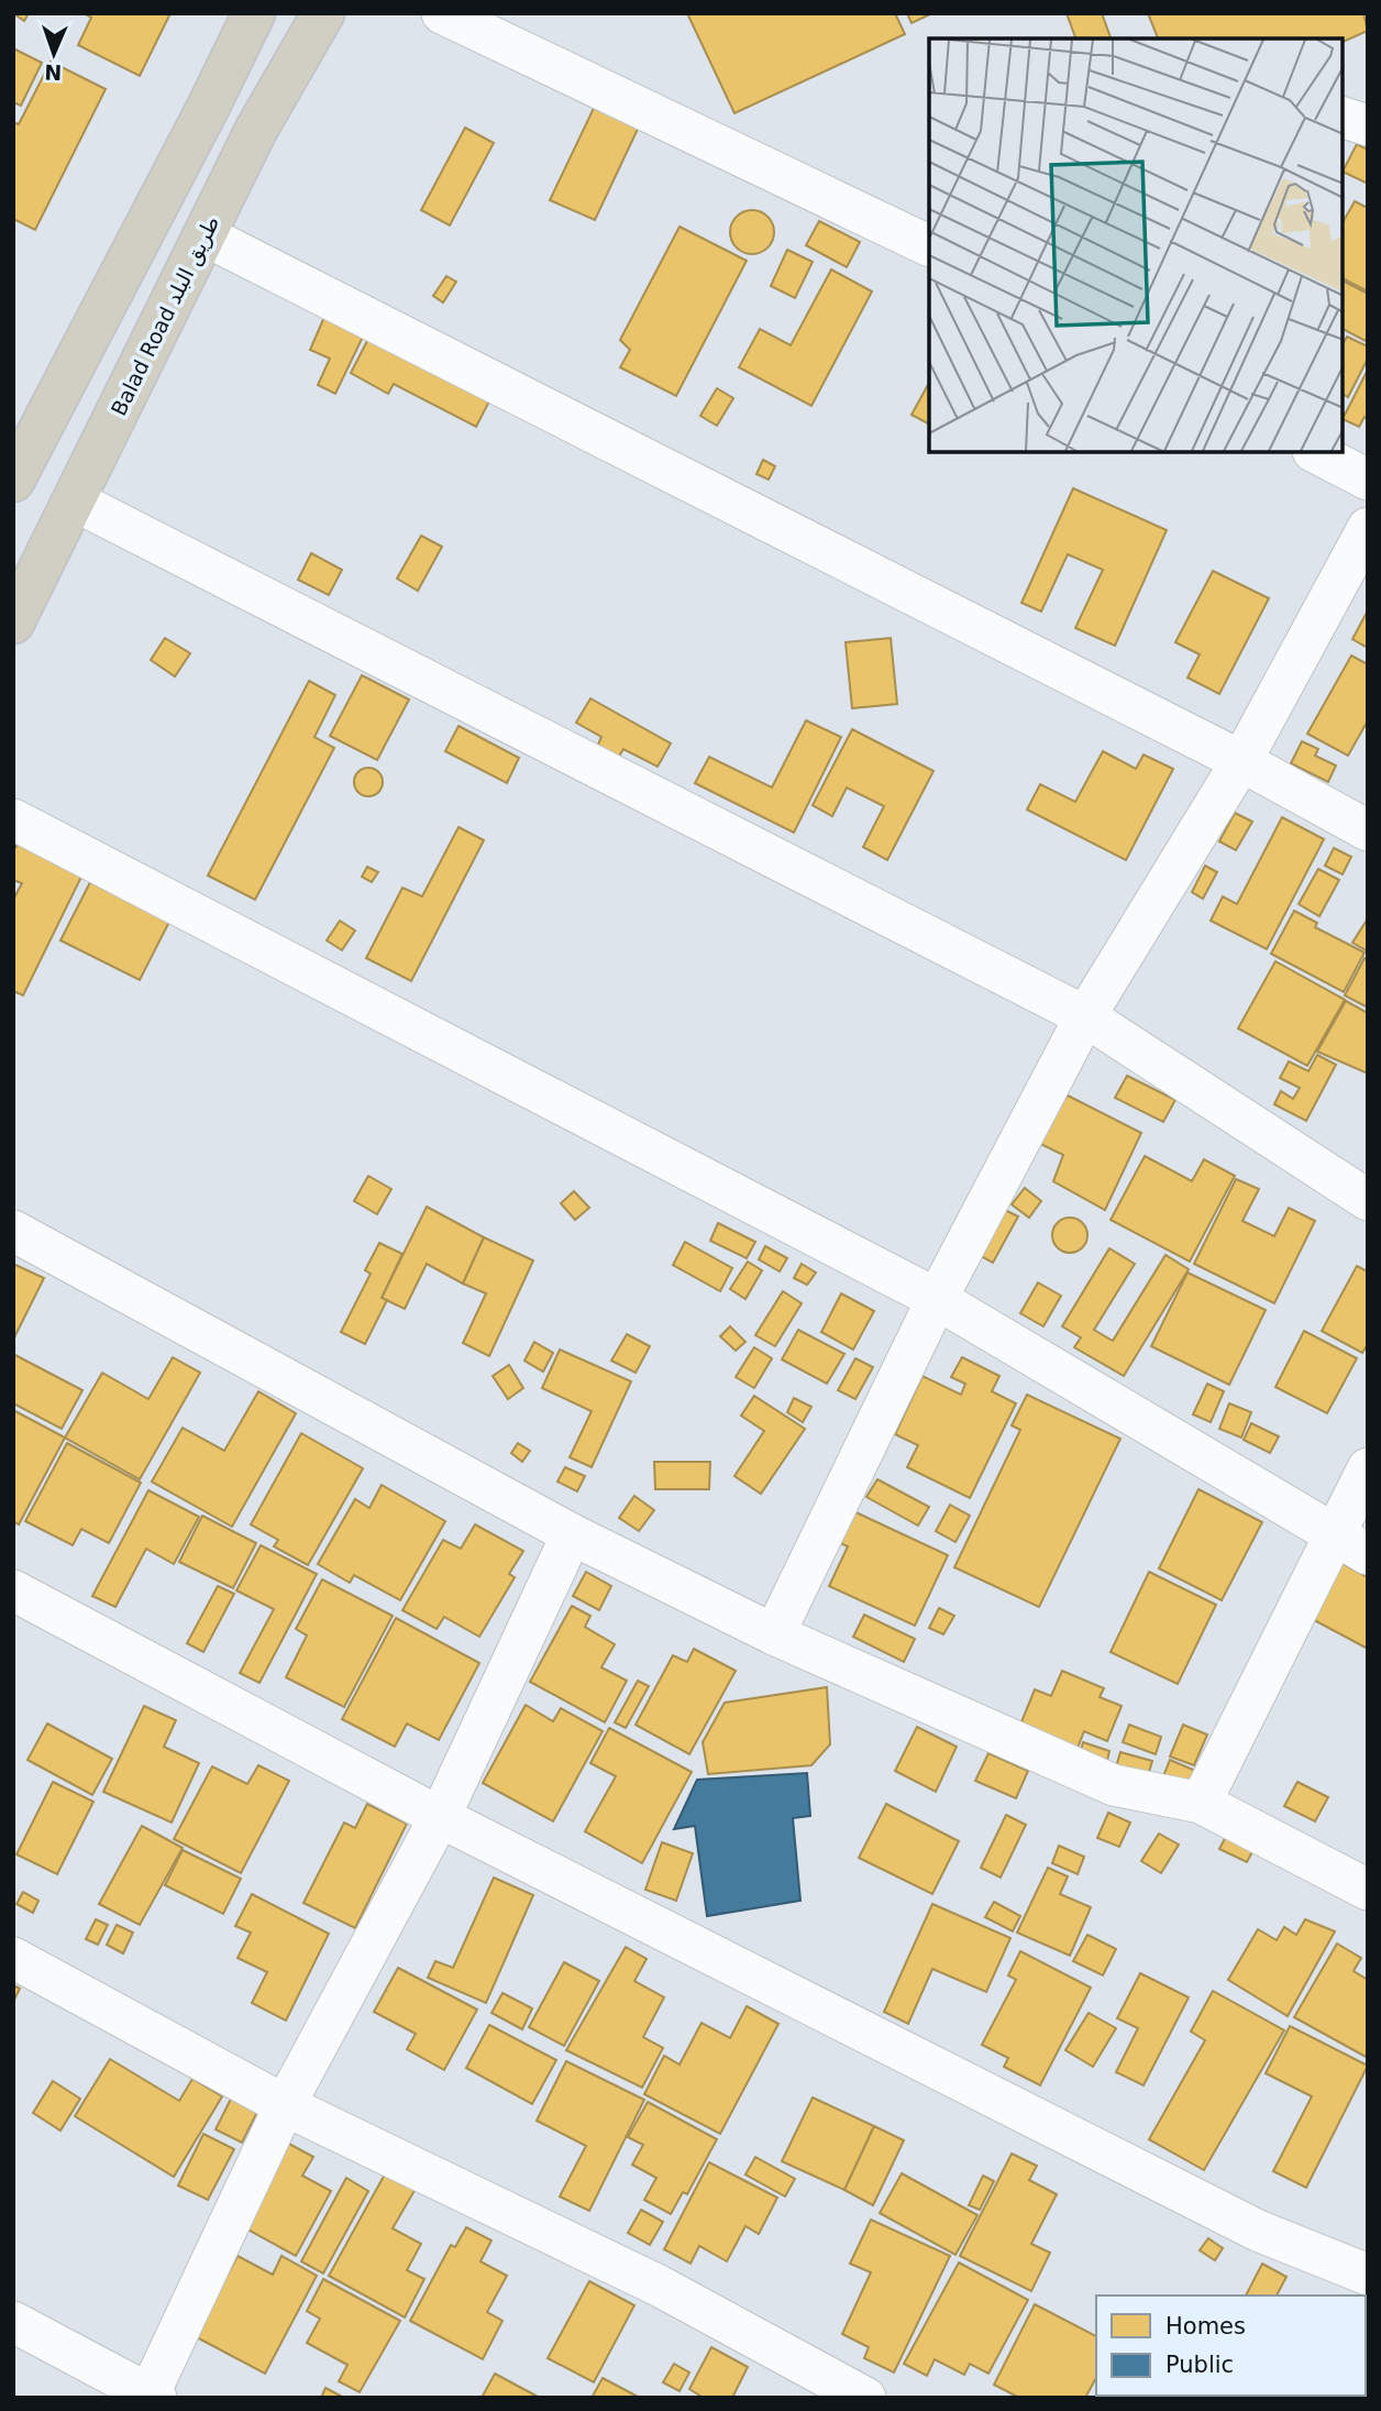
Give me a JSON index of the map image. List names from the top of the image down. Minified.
{"streets":{"highway":["Balad Road طريق البلد"]},"legend":["Homes","Public"],"north":"bottom"}
